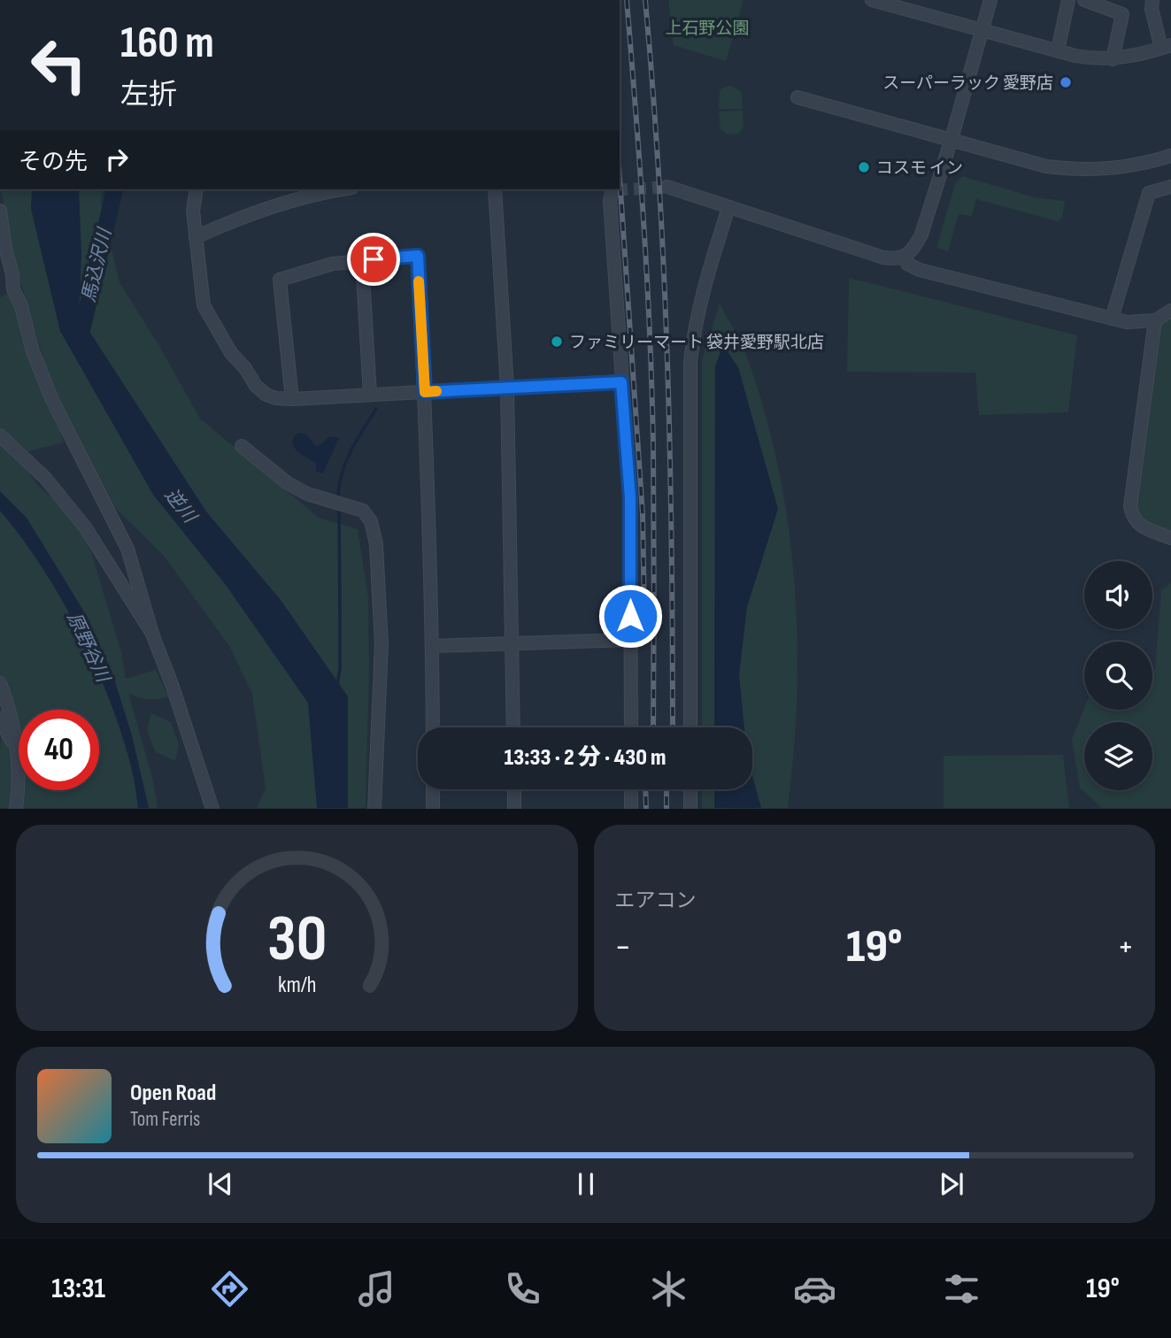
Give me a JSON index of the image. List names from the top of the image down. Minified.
{"water":["馬込沢川","逆川","原野谷川"],"parks":["上石野公園"],"places":["スーパーラック 愛野店","コスモ イン","ファミリーマート 袋井愛野駅北店"],"page":{"turn":["160 m","左折"],"then":"その先","limit":"40","trip":"13:33 · 2 分 · 430 m","tile":"エアコン","heat":["−","19°","+"],"song":["Open Road","Tom Ferris"],"tabs":["13:31","19°"],"gauge":["30","km/h"]}}
